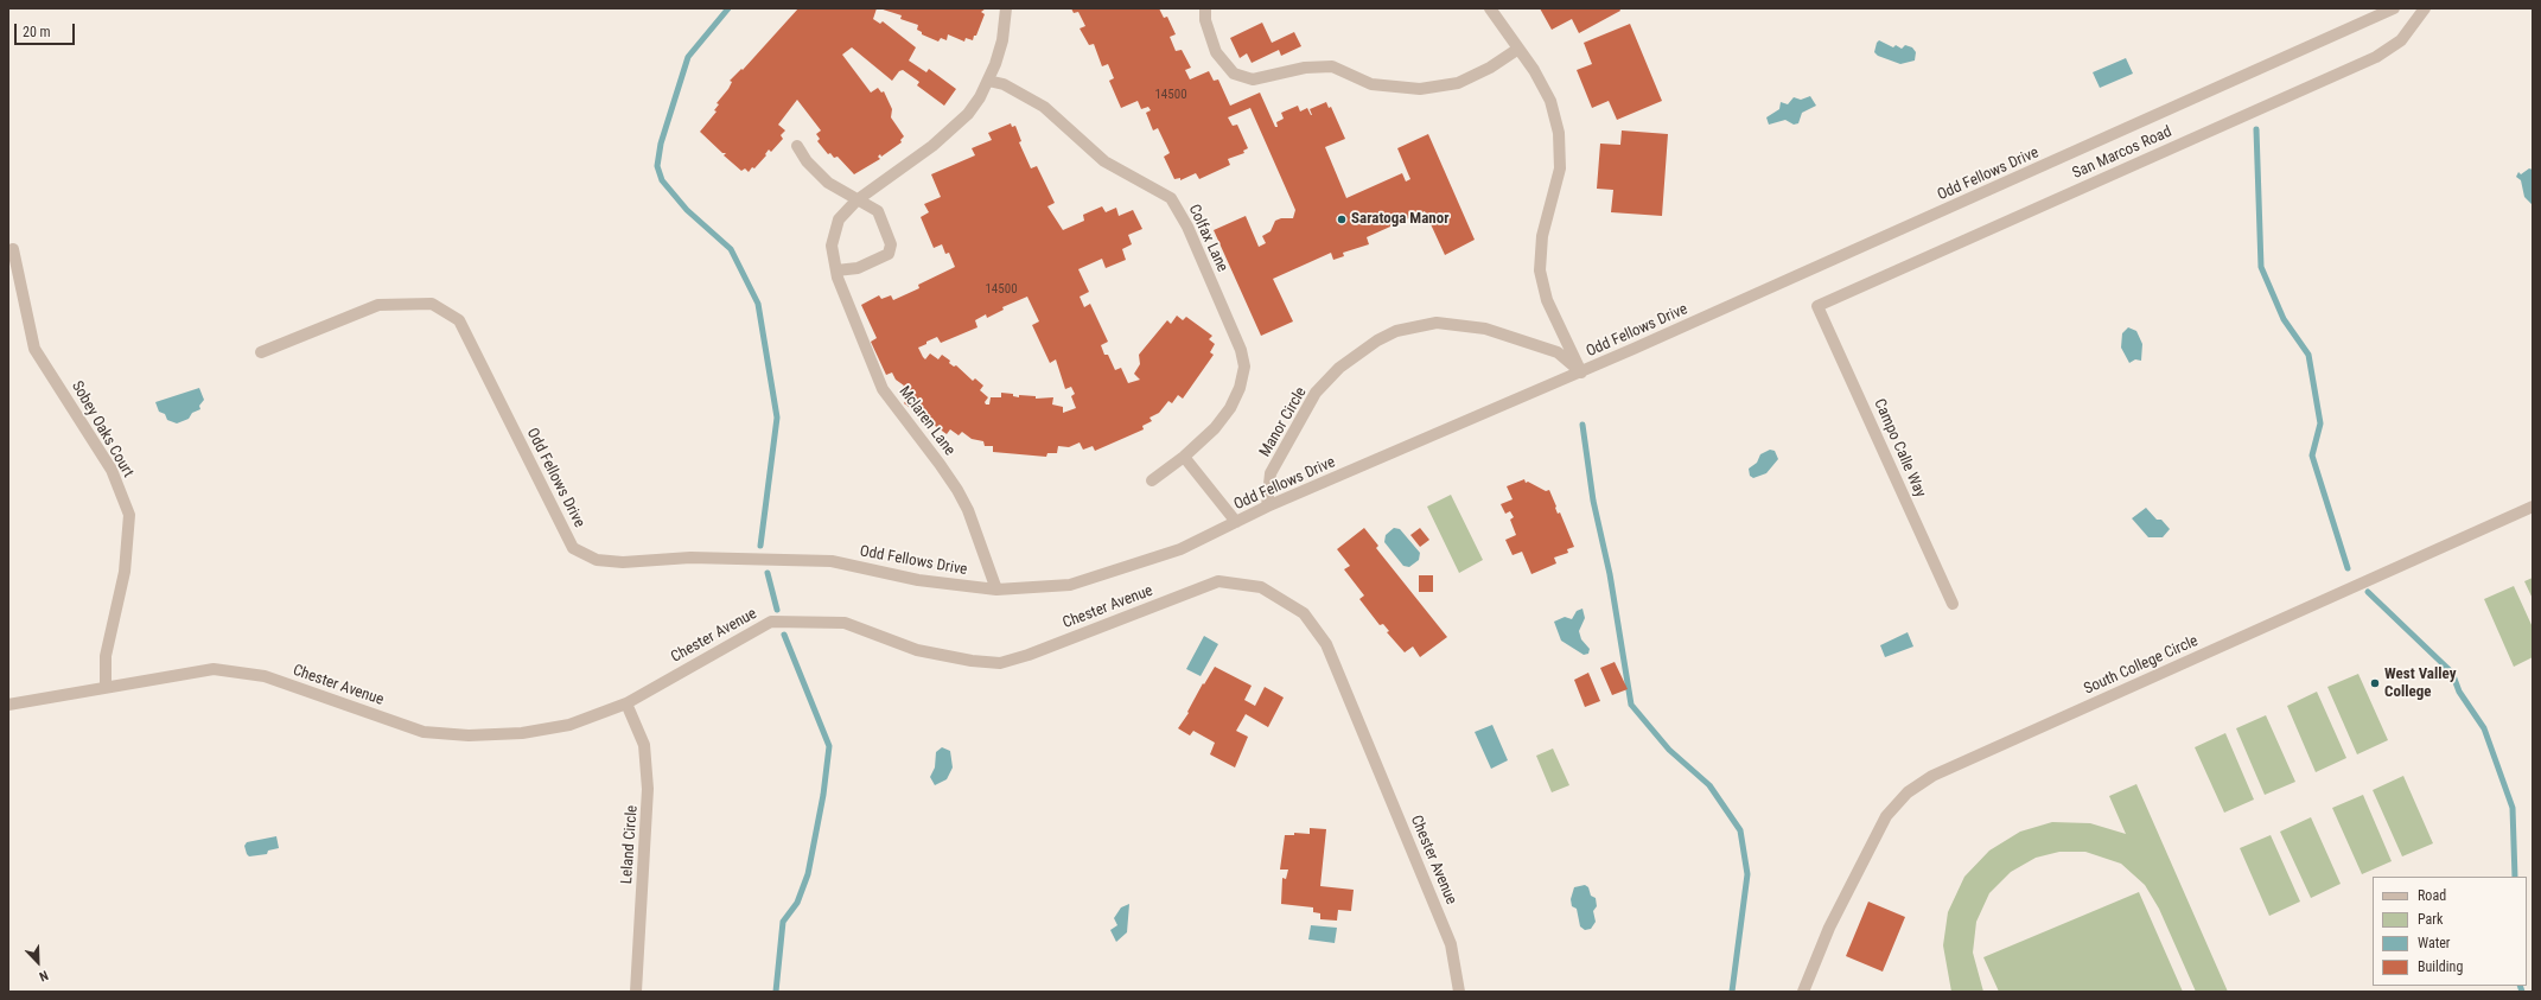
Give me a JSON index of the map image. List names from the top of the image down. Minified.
{"streets":{"street":["San Marcos Road","Odd Fellows Drive","Colfax Lane","Mclaren Lane","Manor Circle","Sobey Oaks Court","Campo Calle Way","Chester Avenue","South College Circle","Leland Circle"]},"crossings":[["San Marcos Road","Campo Calle Way"],["Odd Fellows Drive","Mclaren Lane"],["Odd Fellows Drive","Manor Circle"],["Colfax Lane","Mclaren Lane"],["Sobey Oaks Court","Chester Avenue"],["Chester Avenue","Leland Circle"]],"places":["Saratoga Manor","West Valley College"],"house_numbers":["14500","14500"],"legend":["Road","Park","Water","Building"],"scale_bar":"20 m","north":"bottom right"}
